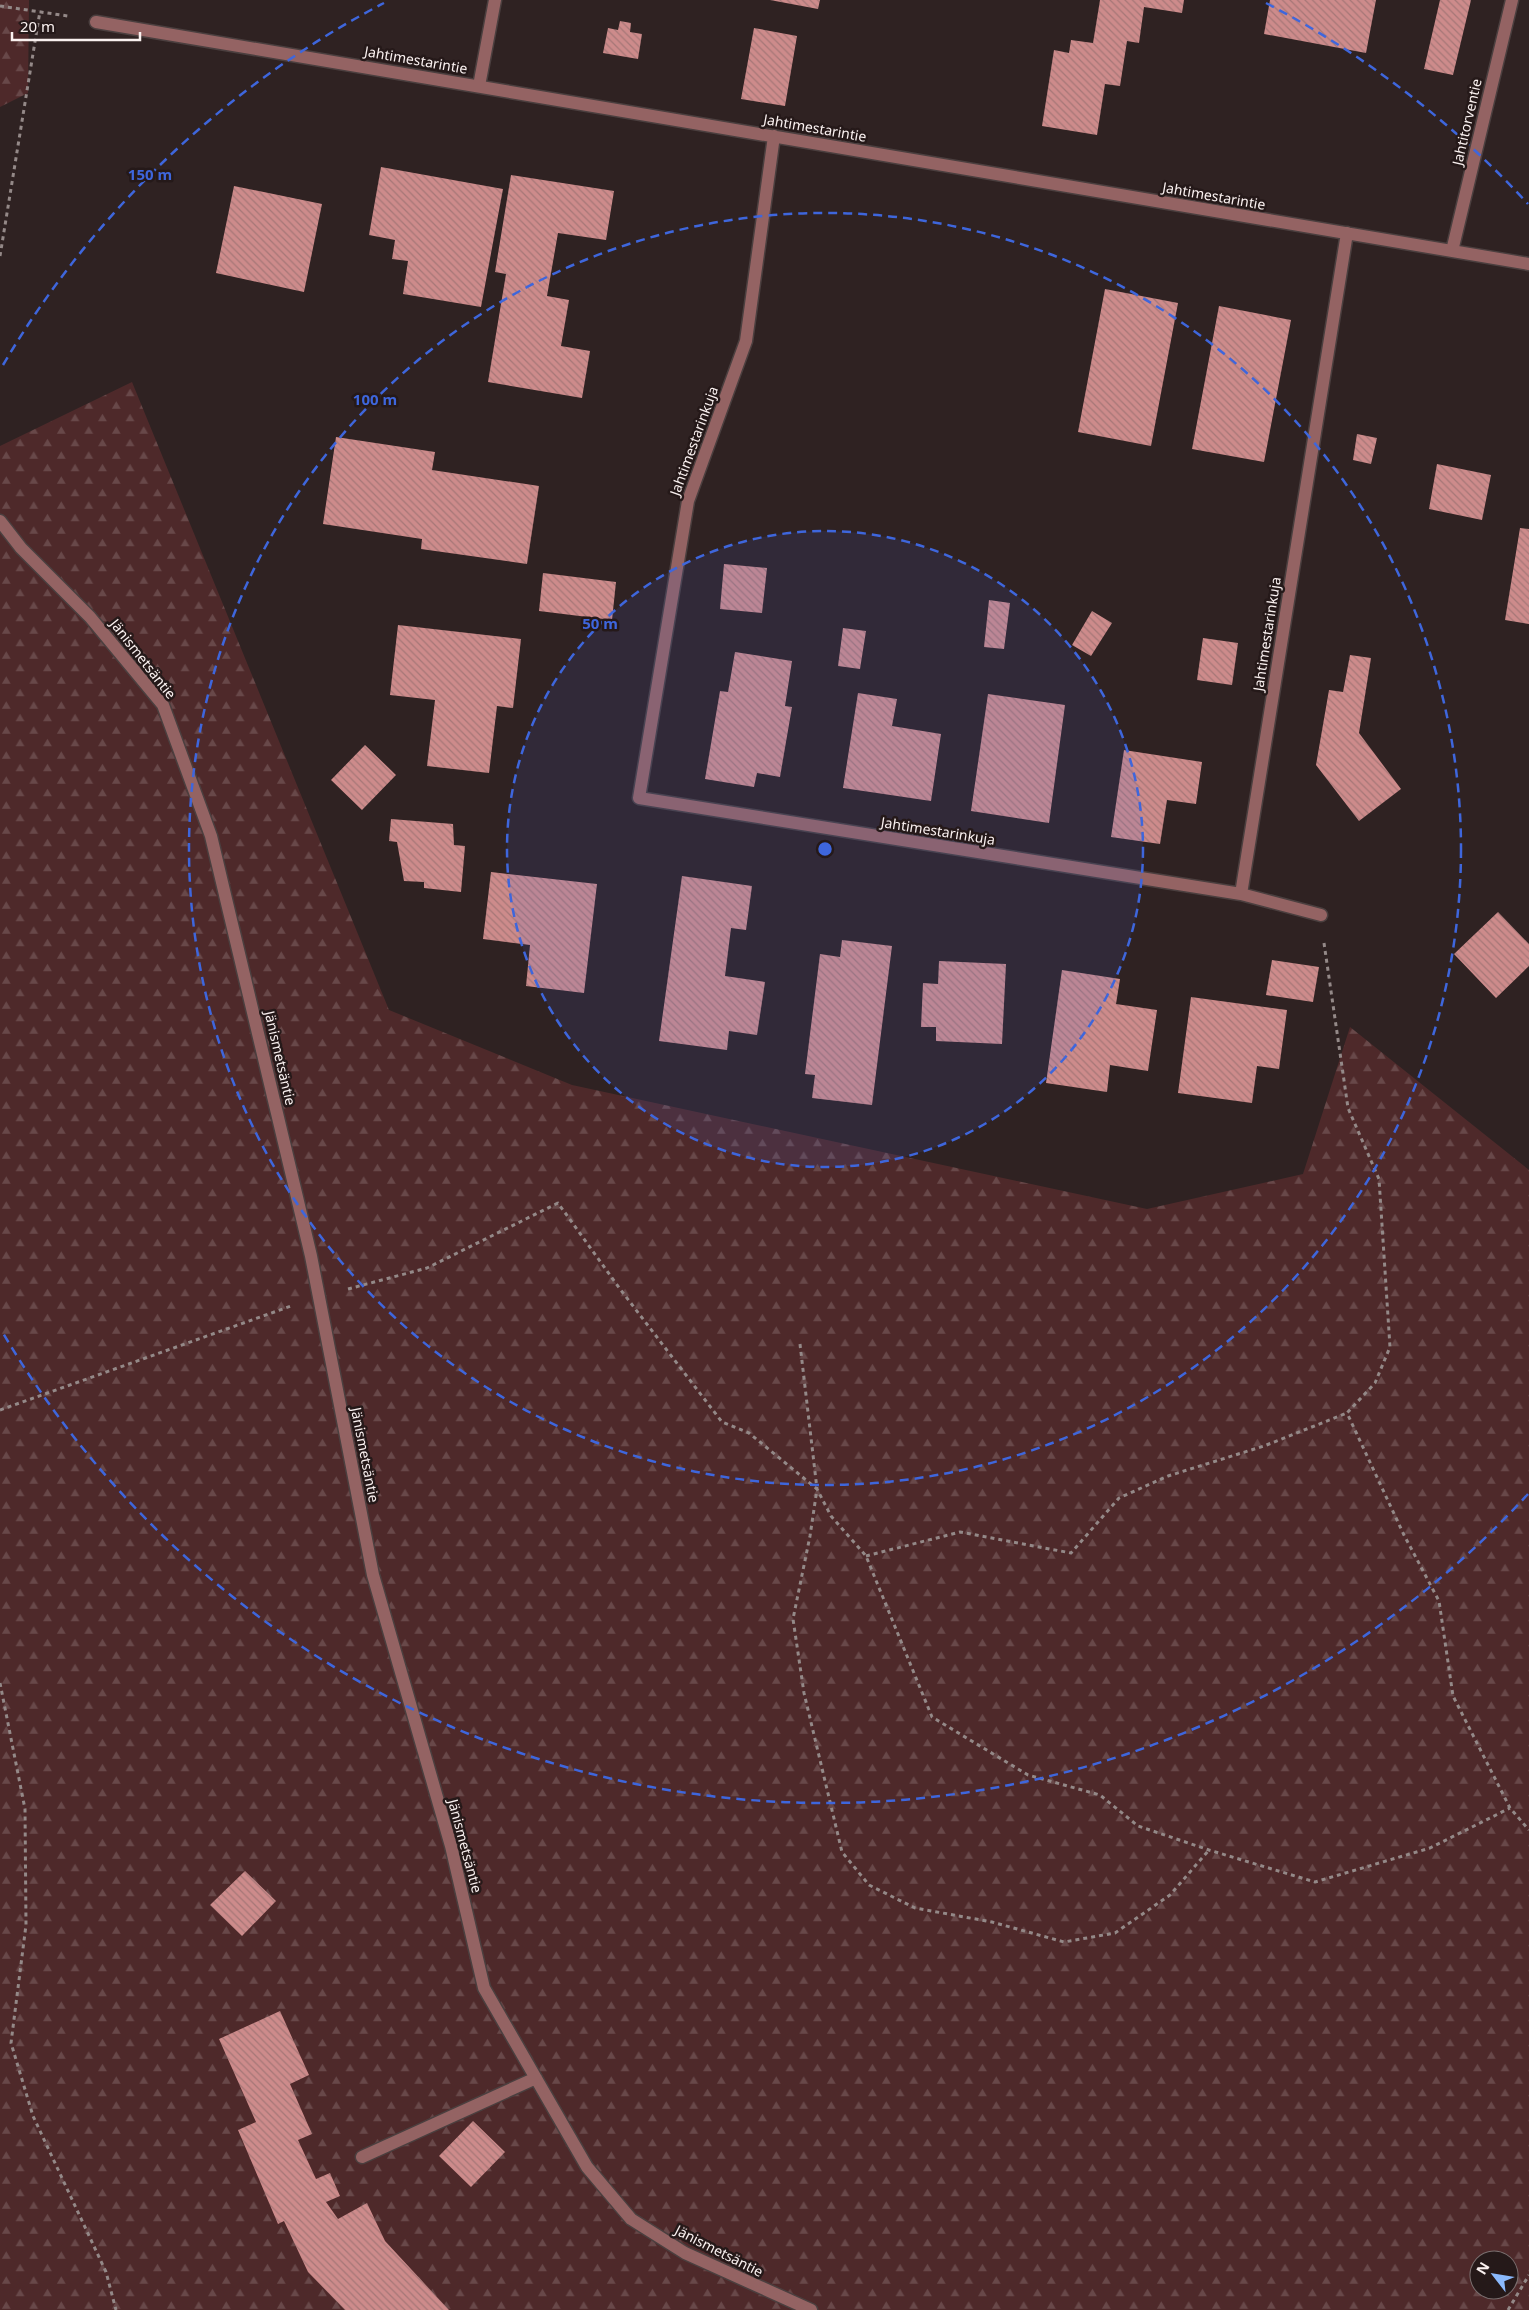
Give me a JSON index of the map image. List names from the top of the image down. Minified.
{"streets":{"street":["Jahtimestarintie","Jahtitorventie","Jahtimestarinkuja","Jänismetsäntie"]},"crossings":[["Jahtimestarintie","Jahtitorventie"],["Jahtimestarintie","Jahtimestarinkuja"]],"scale_bar":"20 m","north":"top left","rings":["150 m","100 m","50 m"]}
